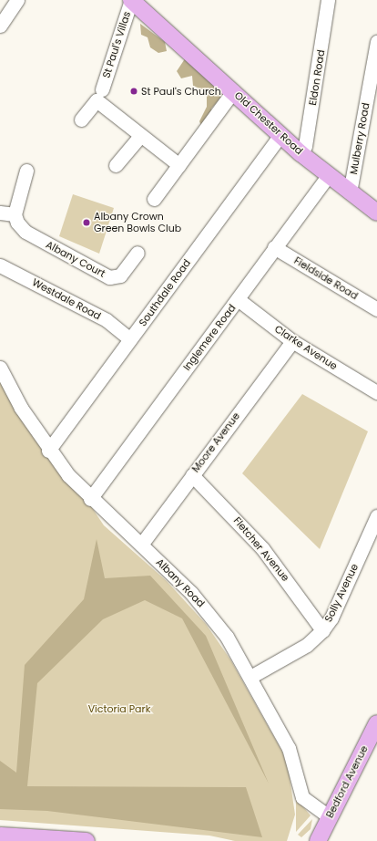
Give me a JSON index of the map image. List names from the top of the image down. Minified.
{"streets":{"main road":["Old Chester Road","Bedford Avenue"],"street":["St Paul's Villas","Eldon Road","Mulberry Road","Albany Court","Fieldside Road","Southdale Road","Westdale Road","Inglemere Road","Clarke Avenue","Moore Avenue","Fletcher Avenue","Albany Road","Solly Avenue"]},"crossings":[["St Paul's Villas","Old Chester Road"],["Eldon Road","Old Chester Road"],["Old Chester Road","Mulberry Road"],["Old Chester Road","Southdale Road"],["Old Chester Road","Inglemere Road"],["Fieldside Road","Inglemere Road"],["Southdale Road","Westdale Road"],["Southdale Road","Albany Road"],["Inglemere Road","Clarke Avenue"],["Inglemere Road","Albany Road"],["Clarke Avenue","Moore Avenue"],["Moore Avenue","Fletcher Avenue"],["Moore Avenue","Albany Road"],["Fletcher Avenue","Solly Avenue"],["Albany Road","Solly Avenue"],["Albany Road","Bedford Avenue"]],"parks":["Victoria Park"],"places":["St Paul's Church","Albany Crown Green Bowls Club"]}
